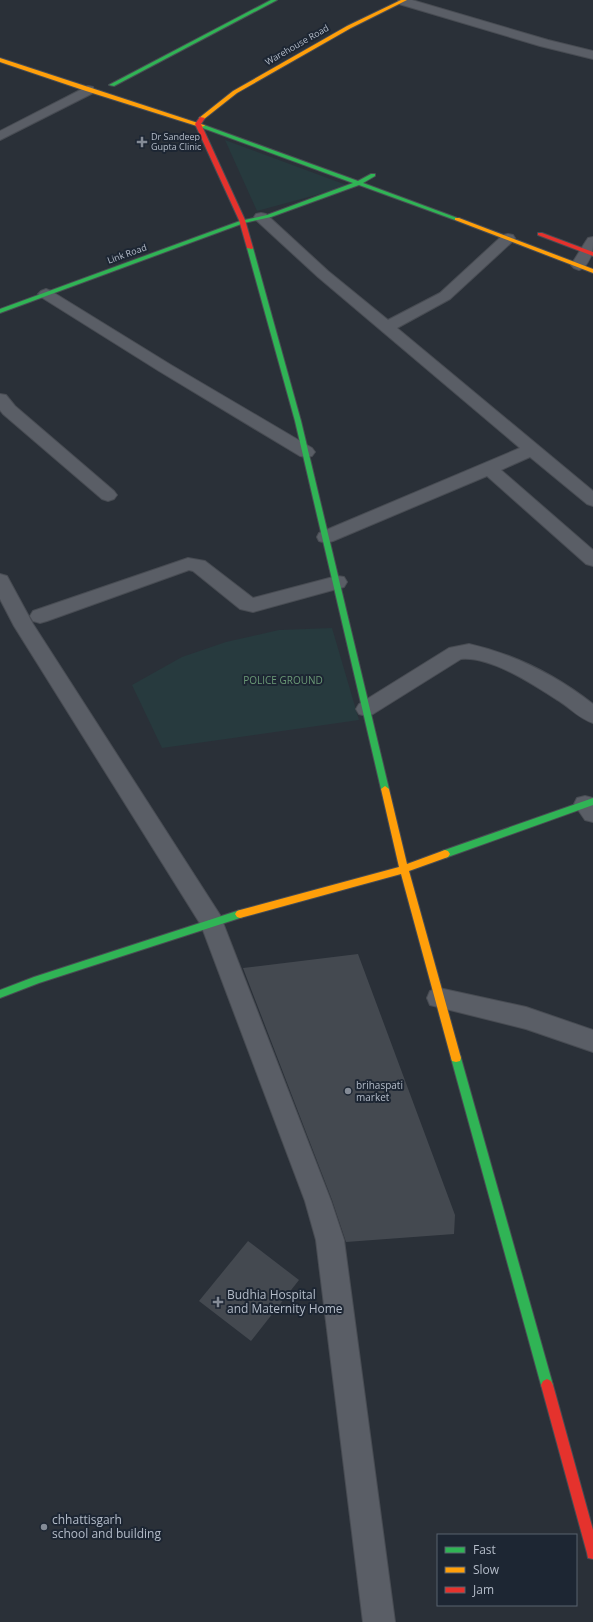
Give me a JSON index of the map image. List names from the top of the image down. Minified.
{"streets":{"street":["Warehouse Road","Link Road"]},"parks":["POLICE GROUND"],"places":{"health":["Dr Sandeep Gupta Clinic","Budhia Hospital and Maternity Home"],"other":["brihaspati market","chhattisgarh school and building"]},"legend":["Fast","Slow","Jam"]}
